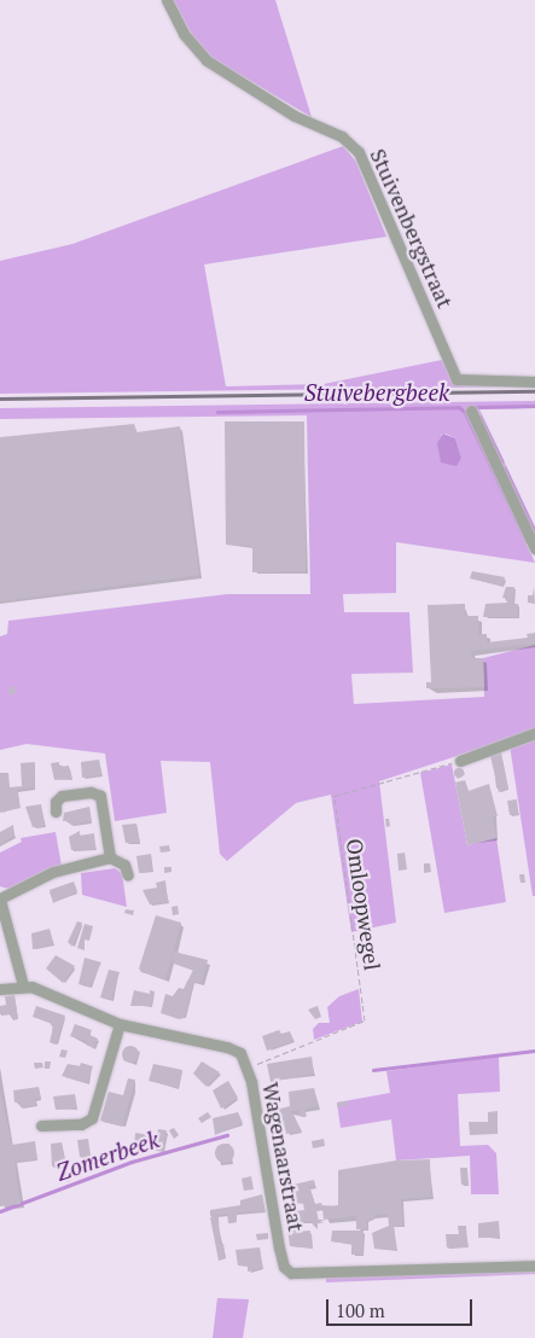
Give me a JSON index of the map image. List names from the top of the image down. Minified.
{"streets":{"street":["Stuivenbergstraat","Wagenaarstraat"],"path":["Omloopwegel"]},"crossings":[["Omloopwegel","Wagenaarstraat"]],"water":["Stuivebergbeek","Zomerbeek"],"scale_bar":"100 m"}
